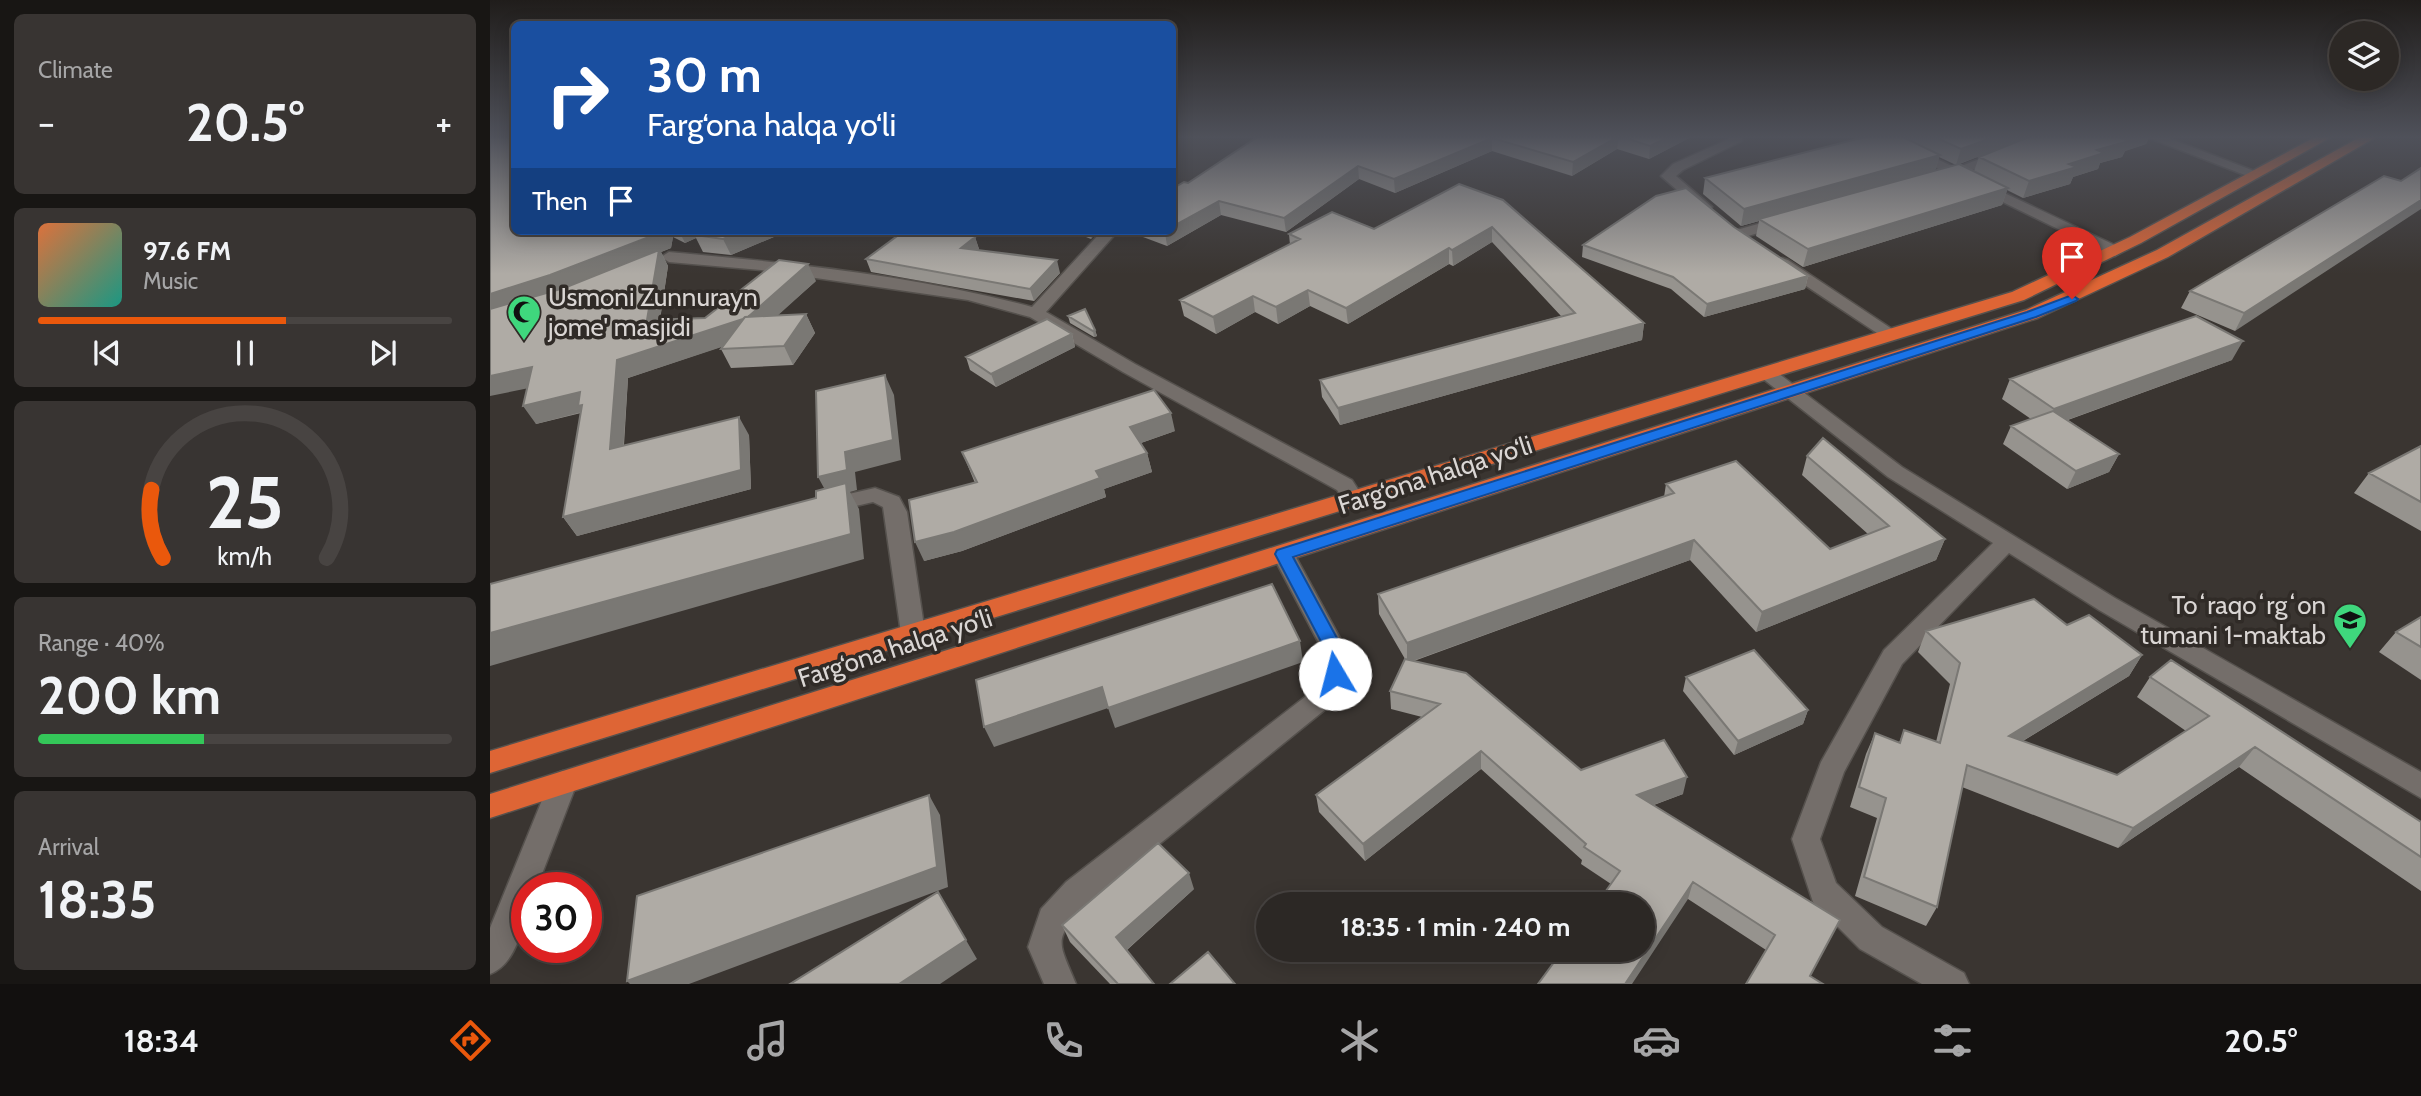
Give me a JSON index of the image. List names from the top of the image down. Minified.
{"streets":{"highway":["Farg‘ona halqa yo‘li"]},"places":{"mosque":["Usmoni Zunnurayn jome' masjidi"],"school or university":["Toʻraqoʻrgʻon tumani 1-maktab"]},"page":{"tile":["Climate",["Range · 40%","200 km"],["Arrival","18:35"]],"turn":["30 m","Farg‘ona halqa yo‘li"],"heat":["−","20.5°","+"],"then":"Then","song":["97.6 FM","Music"],"limit":"30","trip":"18:35 · 1 min · 240 m","tabs":["18:34","20.5°"],"gauge":["25","km/h"]}}
